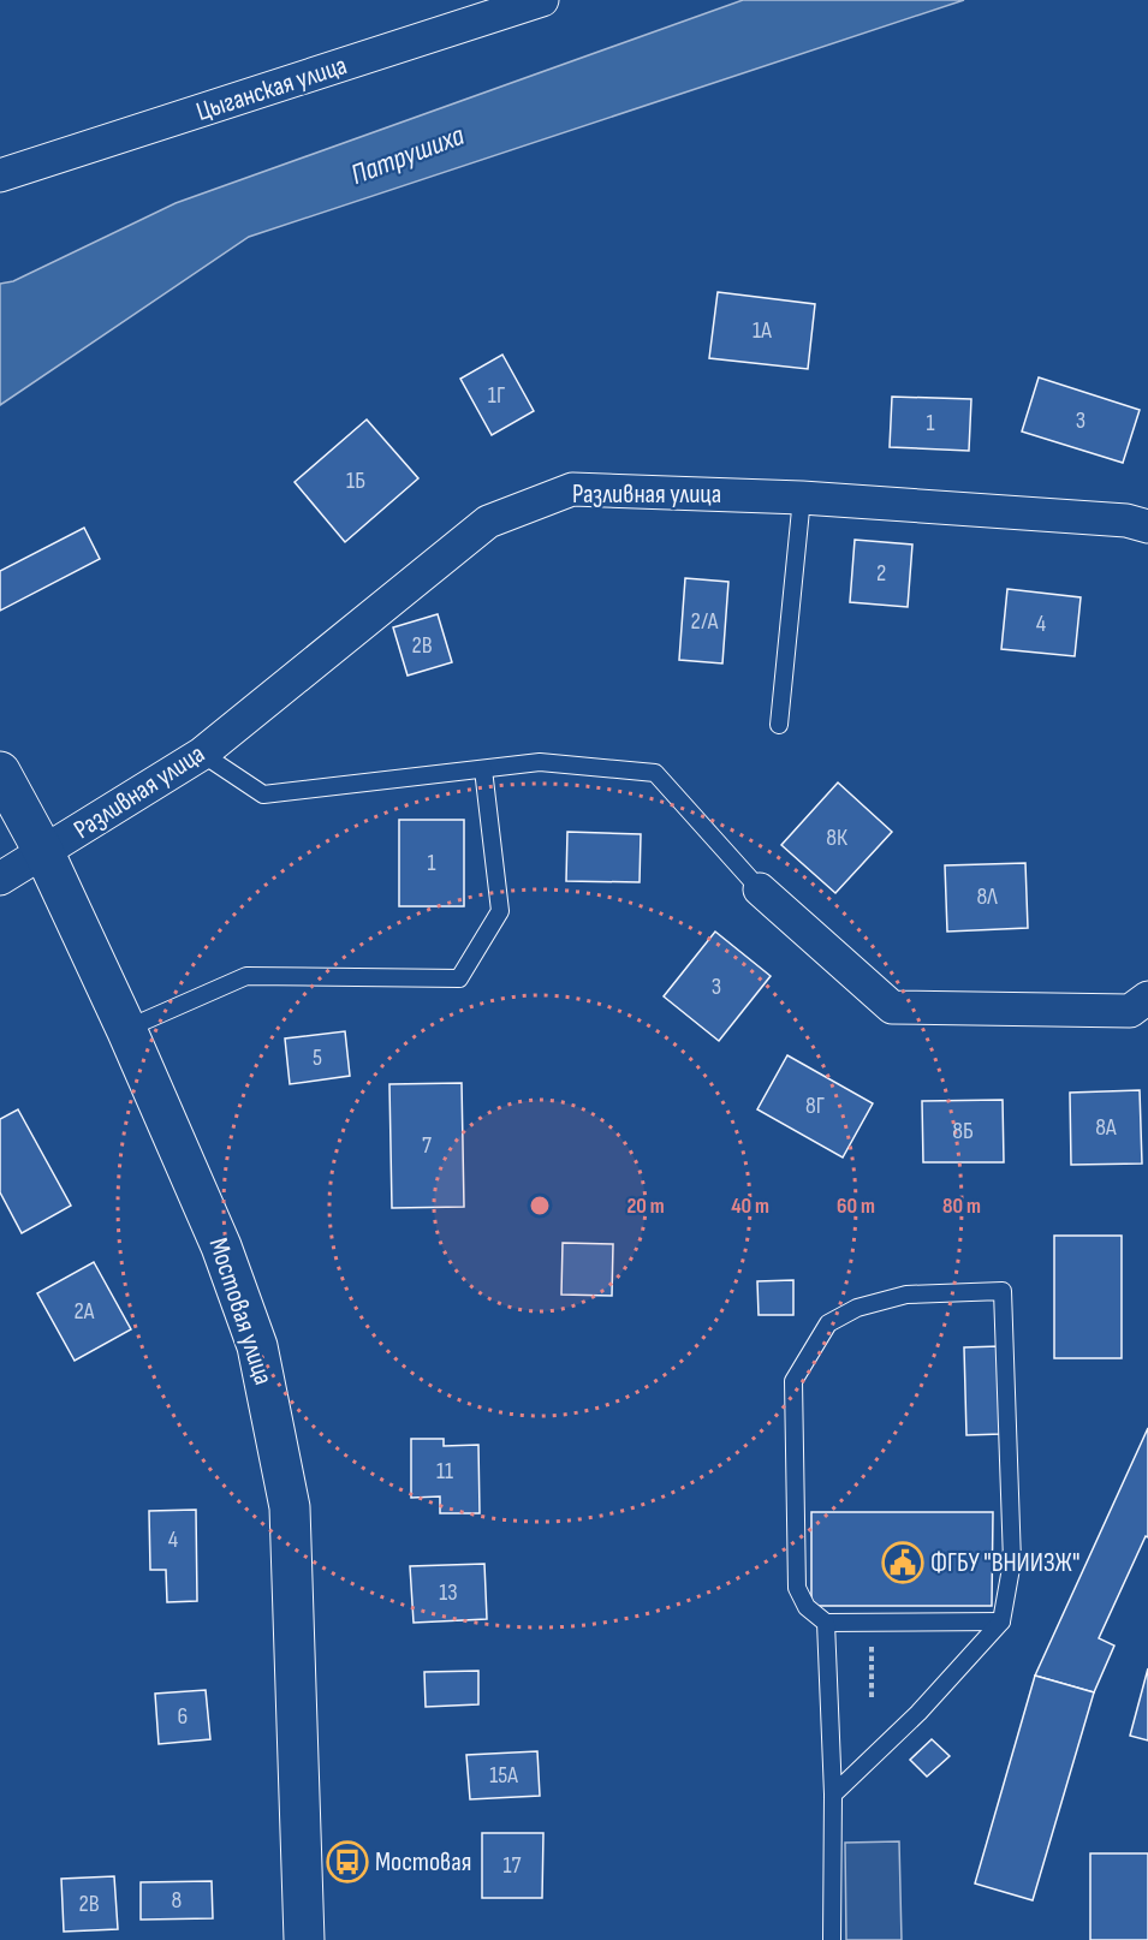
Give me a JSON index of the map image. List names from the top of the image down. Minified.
{"streets":{"street":["Цыганская улица","Разливная улица","Мостовая улица"]},"crossings":[["Разливная улица","Мостовая улица"]],"water":["Патрушиха"],"places":{"public building":["ФГБУ \"ВНИИЗЖ\""],"bus stop":["Мостовая"]},"house_numbers":["1А","1Г","3","1","1Б","2","2/А","4","2В","8К","1","8Л","3","5","8Г","8А","8Б","7","2А","11","4","13","6","15А","17","8","2В"],"rings":["20 m","40 m","60 m","80 m"]}
